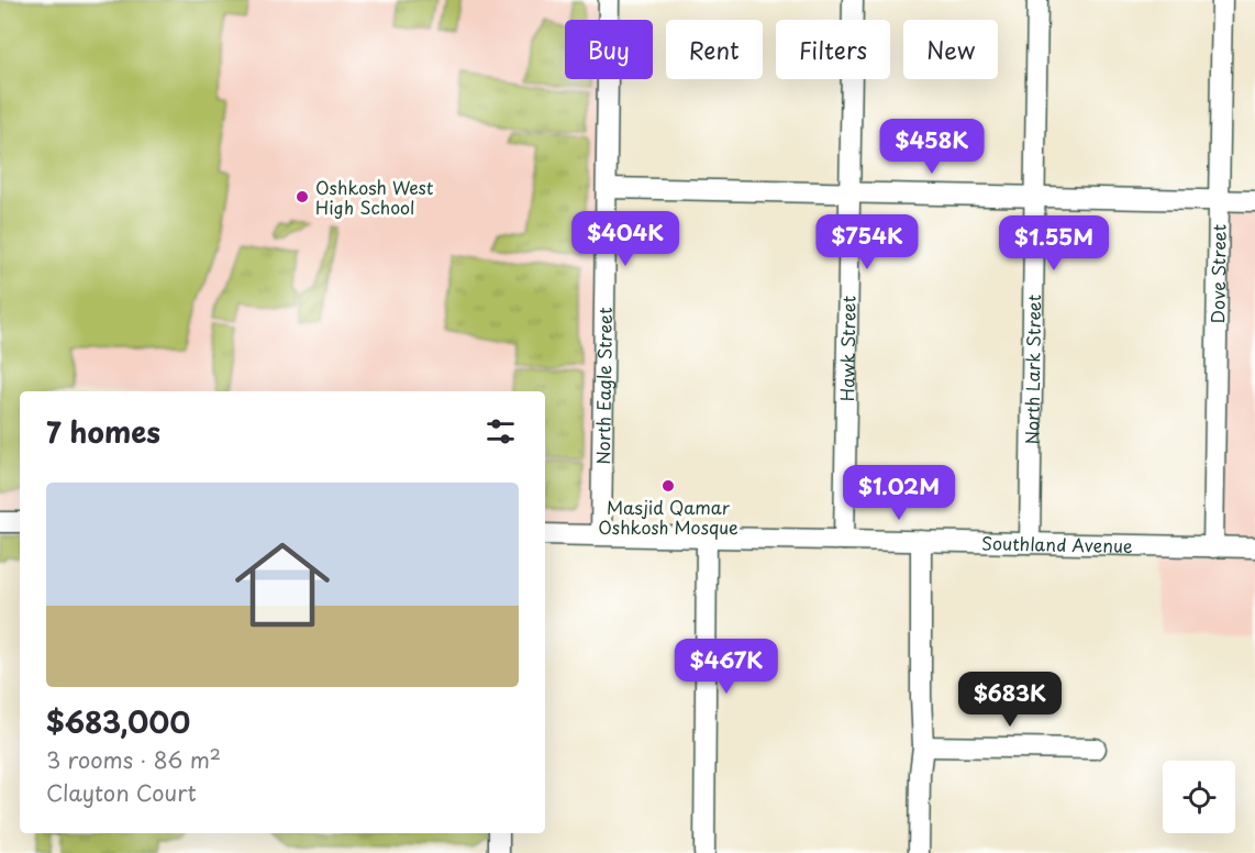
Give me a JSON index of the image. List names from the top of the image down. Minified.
{"streets":{"street":["Dove Street","Hawk Street","North Lark Street","North Eagle Street","Southland Avenue"]},"crossings":[["Dove Street","Southland Avenue"],["Hawk Street","Southland Avenue"],["North Lark Street","Southland Avenue"],["North Eagle Street","Southland Avenue"]],"places":["Oshkosh West High School","Masjid Qamar Oshkosh Mosque"],"page":{"chip":["Buy","Rent","Filters","New"],"price":["$458K","$404K","$754K","$1.55M","$1.02M","$467K","$683K"],"heading":"7 homes","list":[{"name":"$683,000","note":"3 rooms · 86 m² · Clayton Court"}]}}
